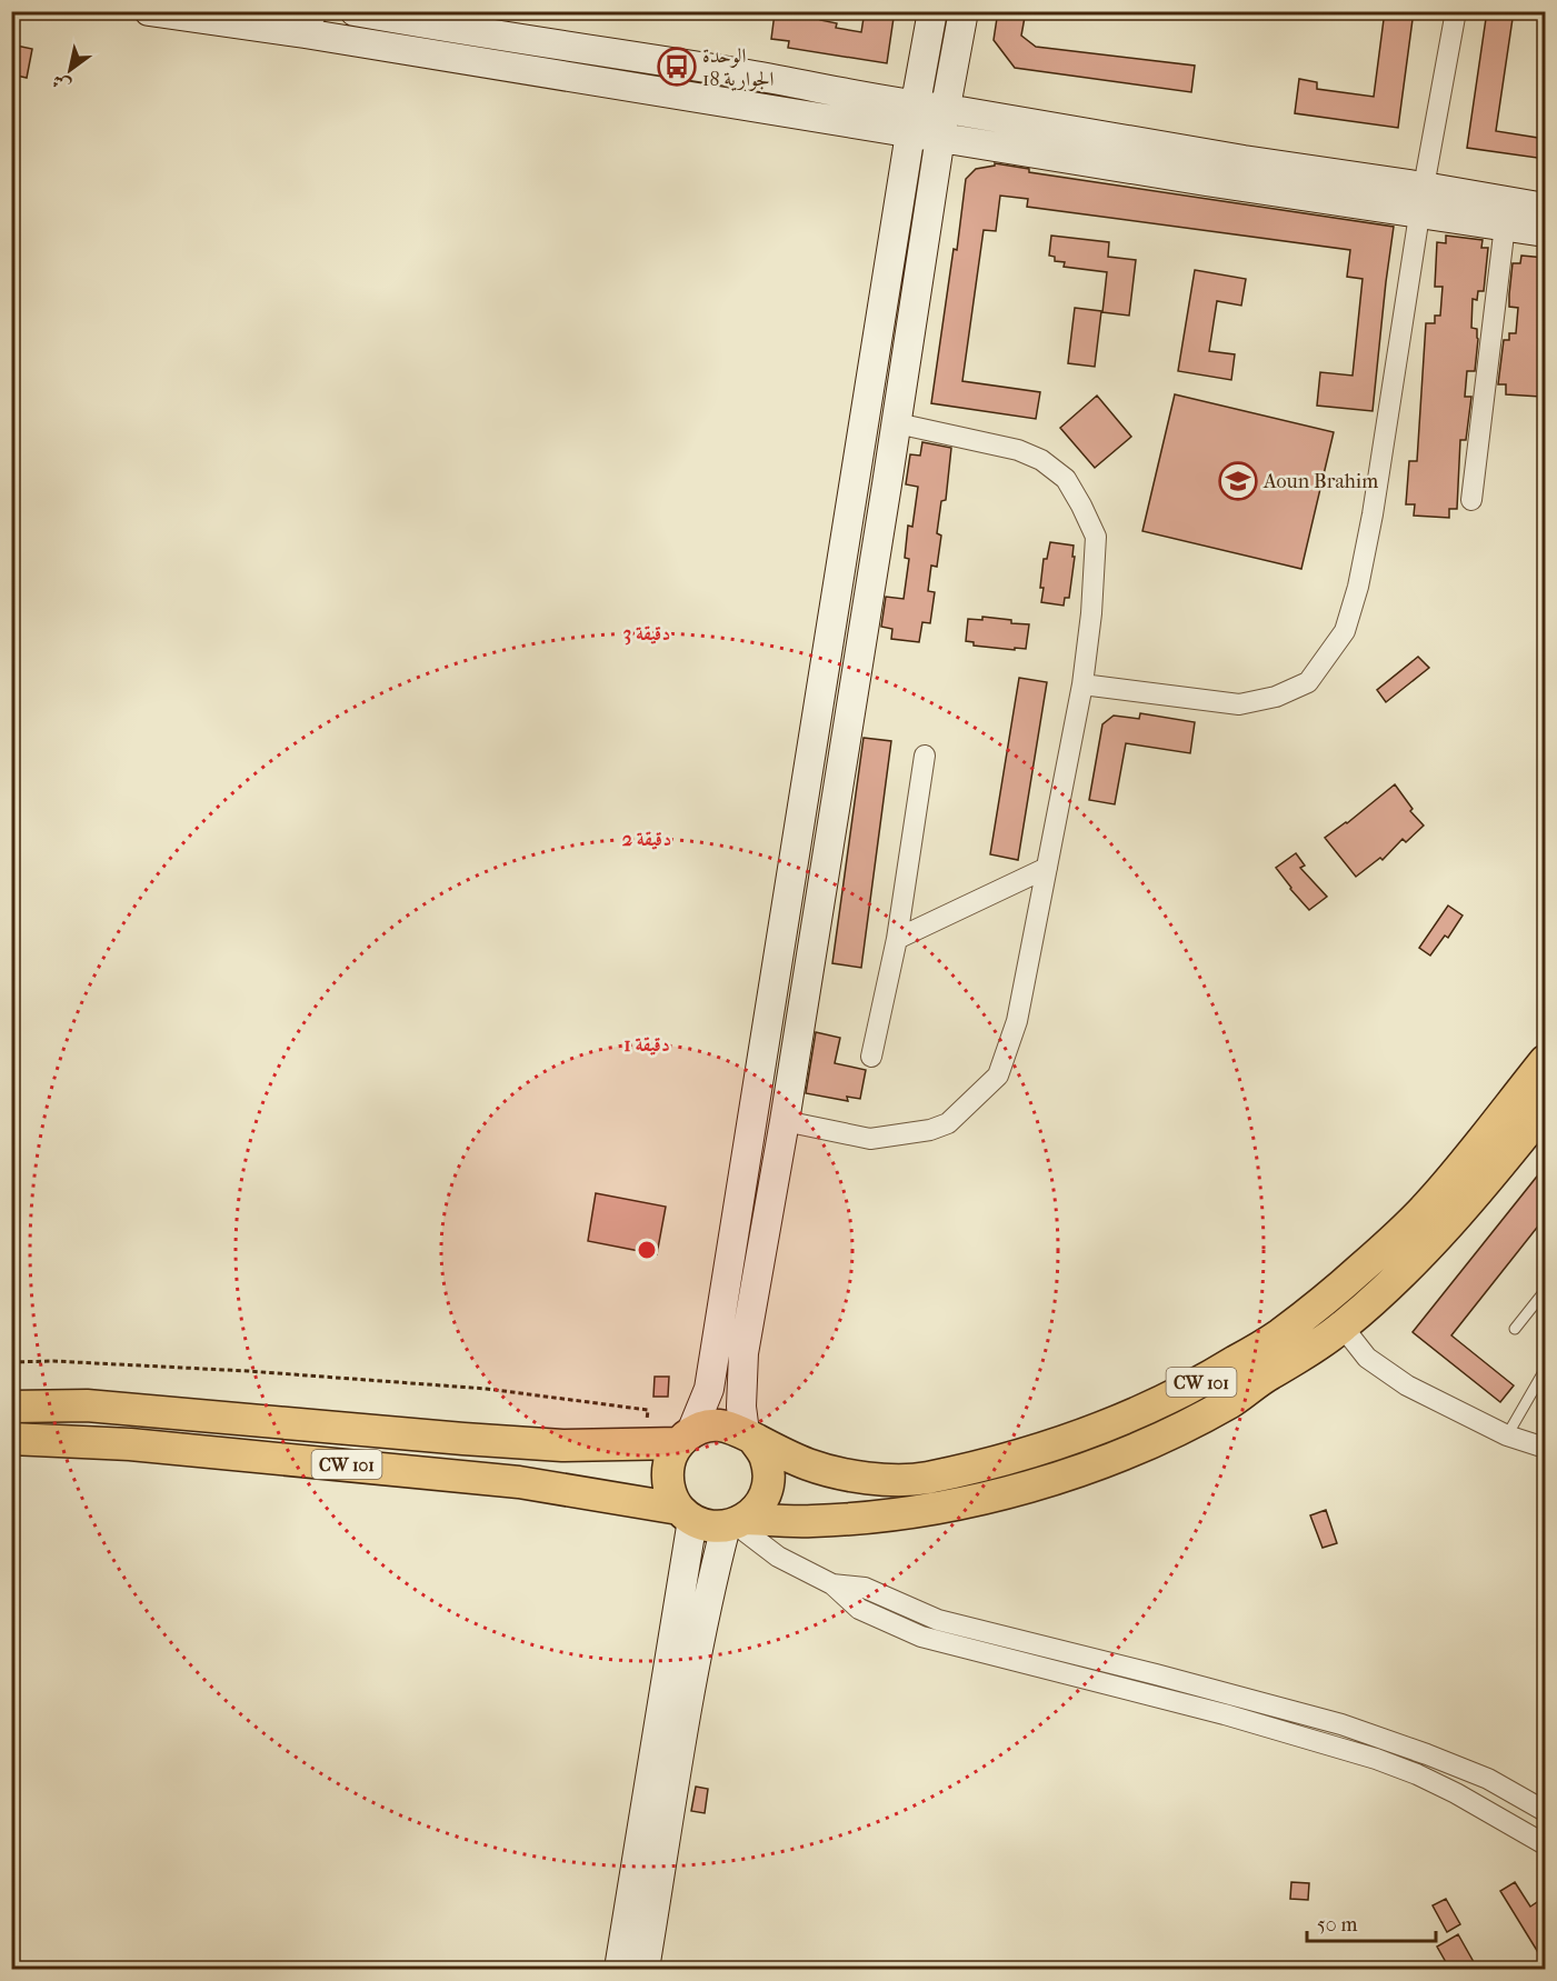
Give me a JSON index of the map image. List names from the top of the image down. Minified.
{"streets":{"main road":["CW 101"]},"places":{"bus stop":["الوحدة الجوارية 18"],"school or university":["Aoun Brahim"]},"scale_bar":"50 m","north":"bottom left","rings":["3 دقيقة","2 دقيقة","1 دقيقة"]}
